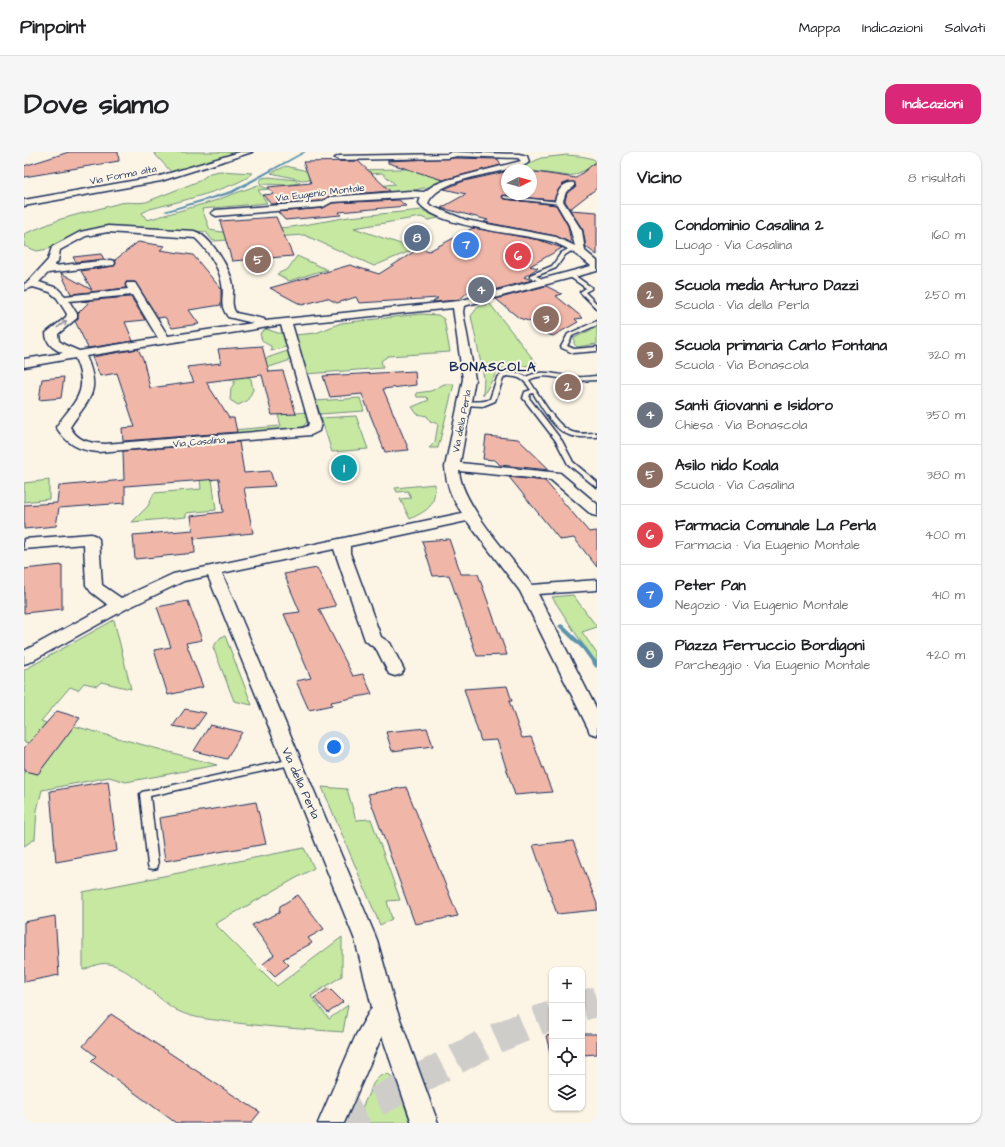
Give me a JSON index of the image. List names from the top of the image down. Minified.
{"streets":{"street":["Via Forma alta","Via Eugenio Montale","Via della Perla","Via Casalina"]},"districts":["BONASCOLA"],"north":"right","page":{"header":"Pinpoint","nav":["Mappa","Indicazioni","Salvati"],"buttons":"Indicazioni","title":"Dove siamo","heading":["Vicino","8 risultati"],"list":[{"mark":"1","name":"Condominio Casalina 2","note":"Luogo · Via Casalina","value":"160 m"},{"mark":"2","name":"Scuola media Arturo Dazzi","note":"Scuola · Via della Perla","value":"250 m"},{"mark":"3","name":"Scuola primaria Carlo Fontana","note":"Scuola · Via Bonascola","value":"320 m"},{"mark":"4","name":"Santi Giovanni e Isidoro","note":"Chiesa · Via Bonascola","value":"350 m"},{"mark":"5","name":"Asilo nido Koala","note":"Scuola · Via Casalina","value":"380 m"},{"mark":"6","name":"Farmacia Comunale La Perla","note":"Farmacia · Via Eugenio Montale","value":"400 m"},{"mark":"7","name":"Peter Pan","note":"Negozio · Via Eugenio Montale","value":"410 m"},{"mark":"8","name":"Piazza Ferruccio Bordigoni","note":"Parcheggio · Via Eugenio Montale","value":"420 m"}],"pins":["8","7","6","5","4","3","2","1"],"map_buttons":["+","−"]}}
